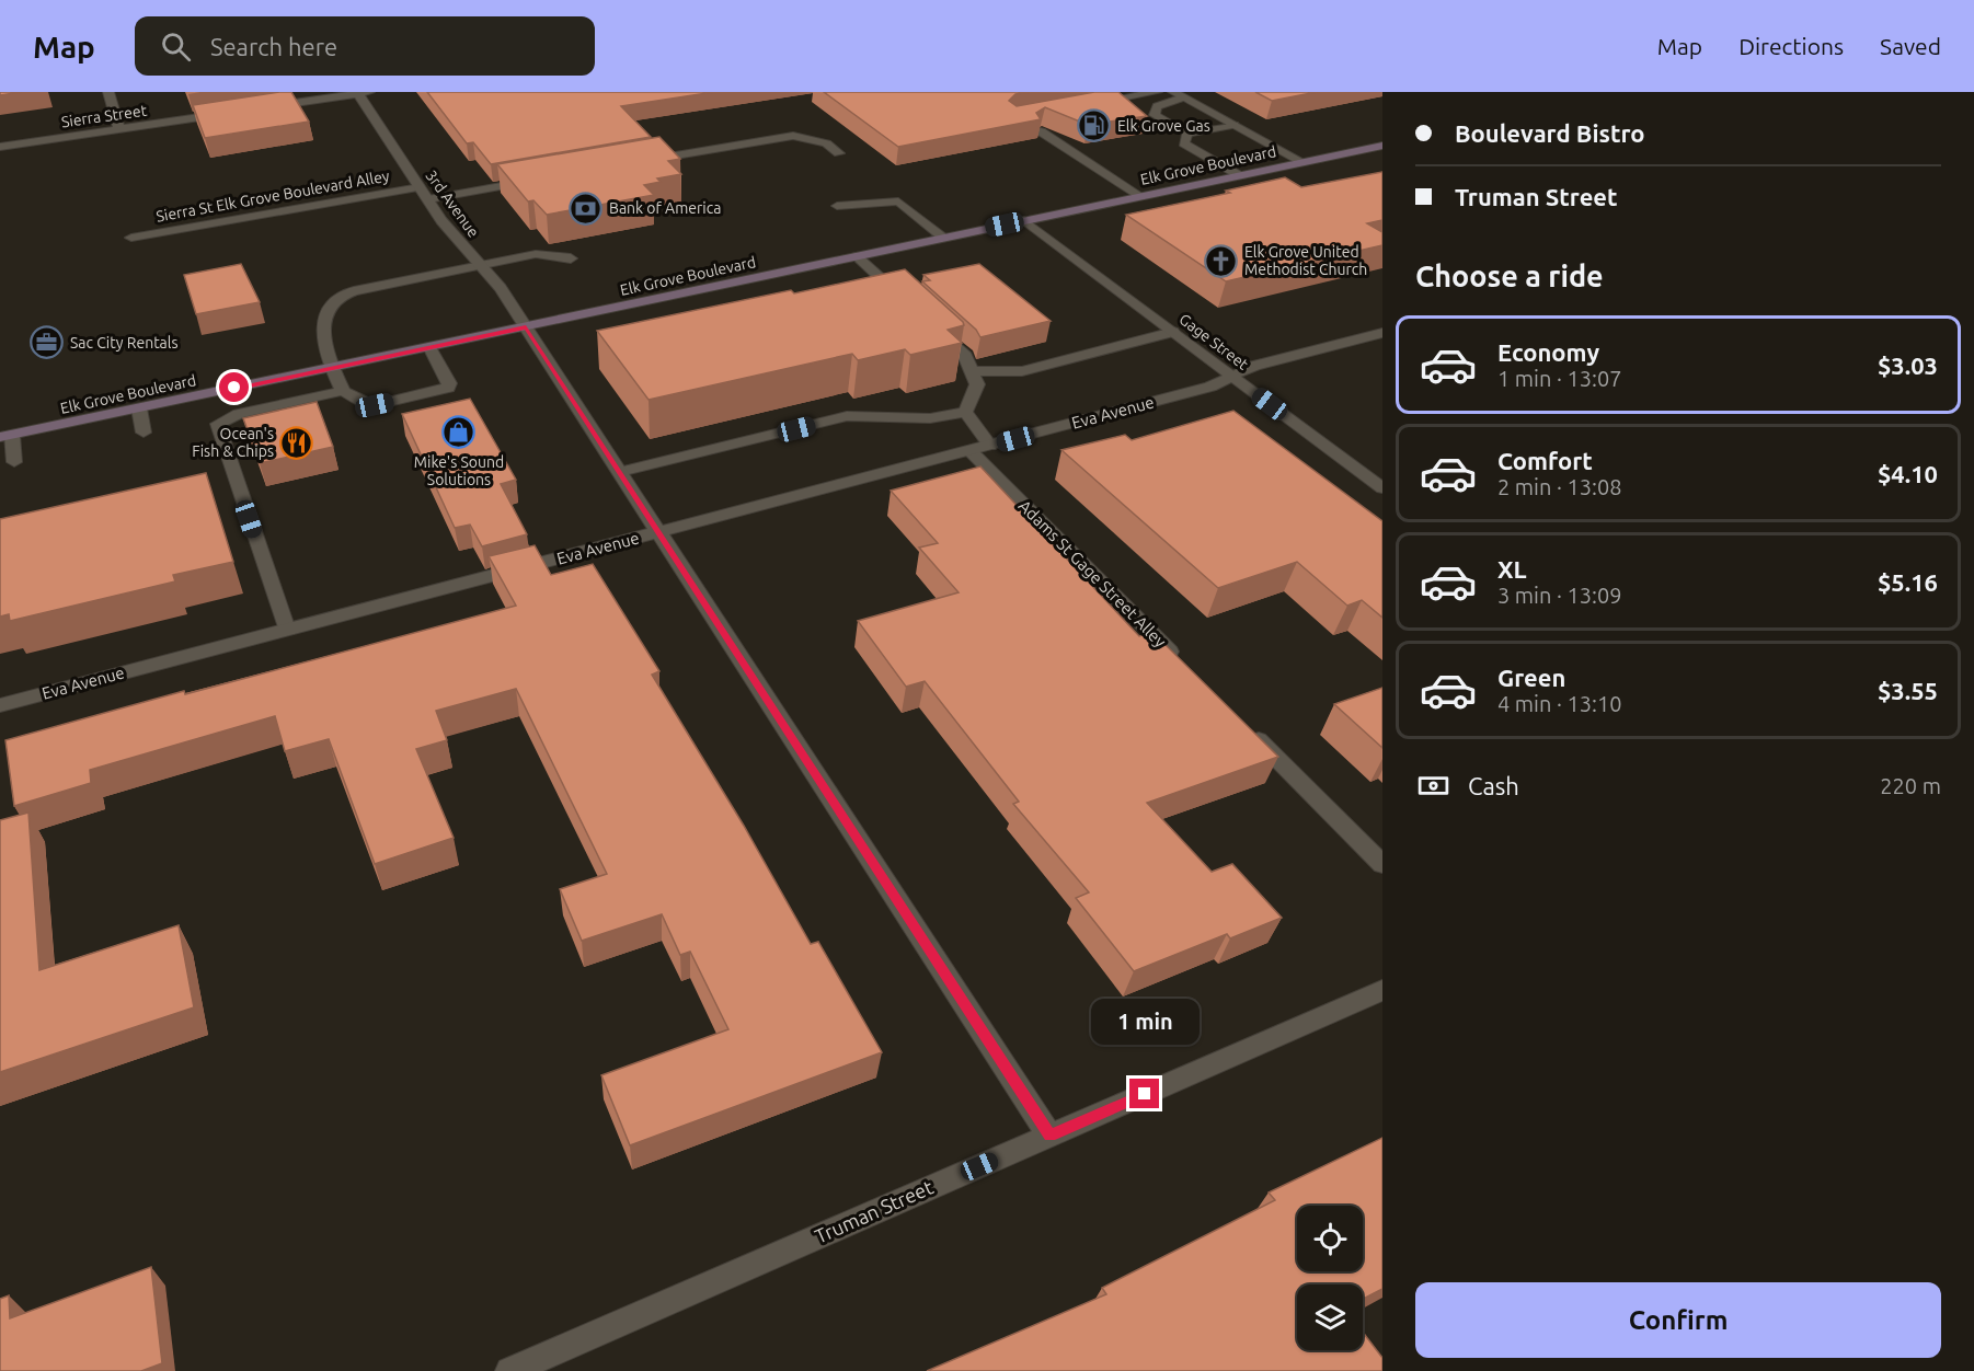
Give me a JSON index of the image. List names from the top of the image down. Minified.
{"streets":{"main road":["Elk Grove Boulevard"],"street":["Sierra Street","Sierra St Elk Grove Boulevard Alley","3rd Avenue","Gage Street","Eva Avenue","Adams St Gage Street Alley","Truman Street"]},"crossings":[["Elk Grove Boulevard","3rd Avenue"],["Elk Grove Boulevard","Gage Street"],["Sierra St Elk Grove Boulevard Alley","3rd Avenue"],["3rd Avenue","Eva Avenue"],["3rd Avenue","Truman Street"],["Gage Street","Eva Avenue"],["Eva Avenue","Adams St Gage Street Alley"]],"places":{"fuel station":["Elk Grove Gas"],"bank":["Bank of America"],"church":["Elk Grove United Methodist Church"],"office":["Sac City Rentals"],"shop":["Mike's Sound Solutions"],"restaurant":["Ocean's Fish & Chips"]},"page":{"header":"Map","search":"Search here","nav":["Map","Directions","Saved"],"banner":["Boulevard Bistro","Truman Street"],"heading":"Choose a ride","list":[{"name":"Economy","note":"1 min · 13:07","value":"$3.03"},{"name":"Comfort","note":"2 min · 13:08","value":"$4.10"},{"name":"XL","note":"3 min · 13:09","value":"$5.16"},{"name":"Green","note":"4 min · 13:10","value":"$3.55"}],"pay":["Cash","220 m"],"bubble":"1 min","buttons":"Confirm"}}
